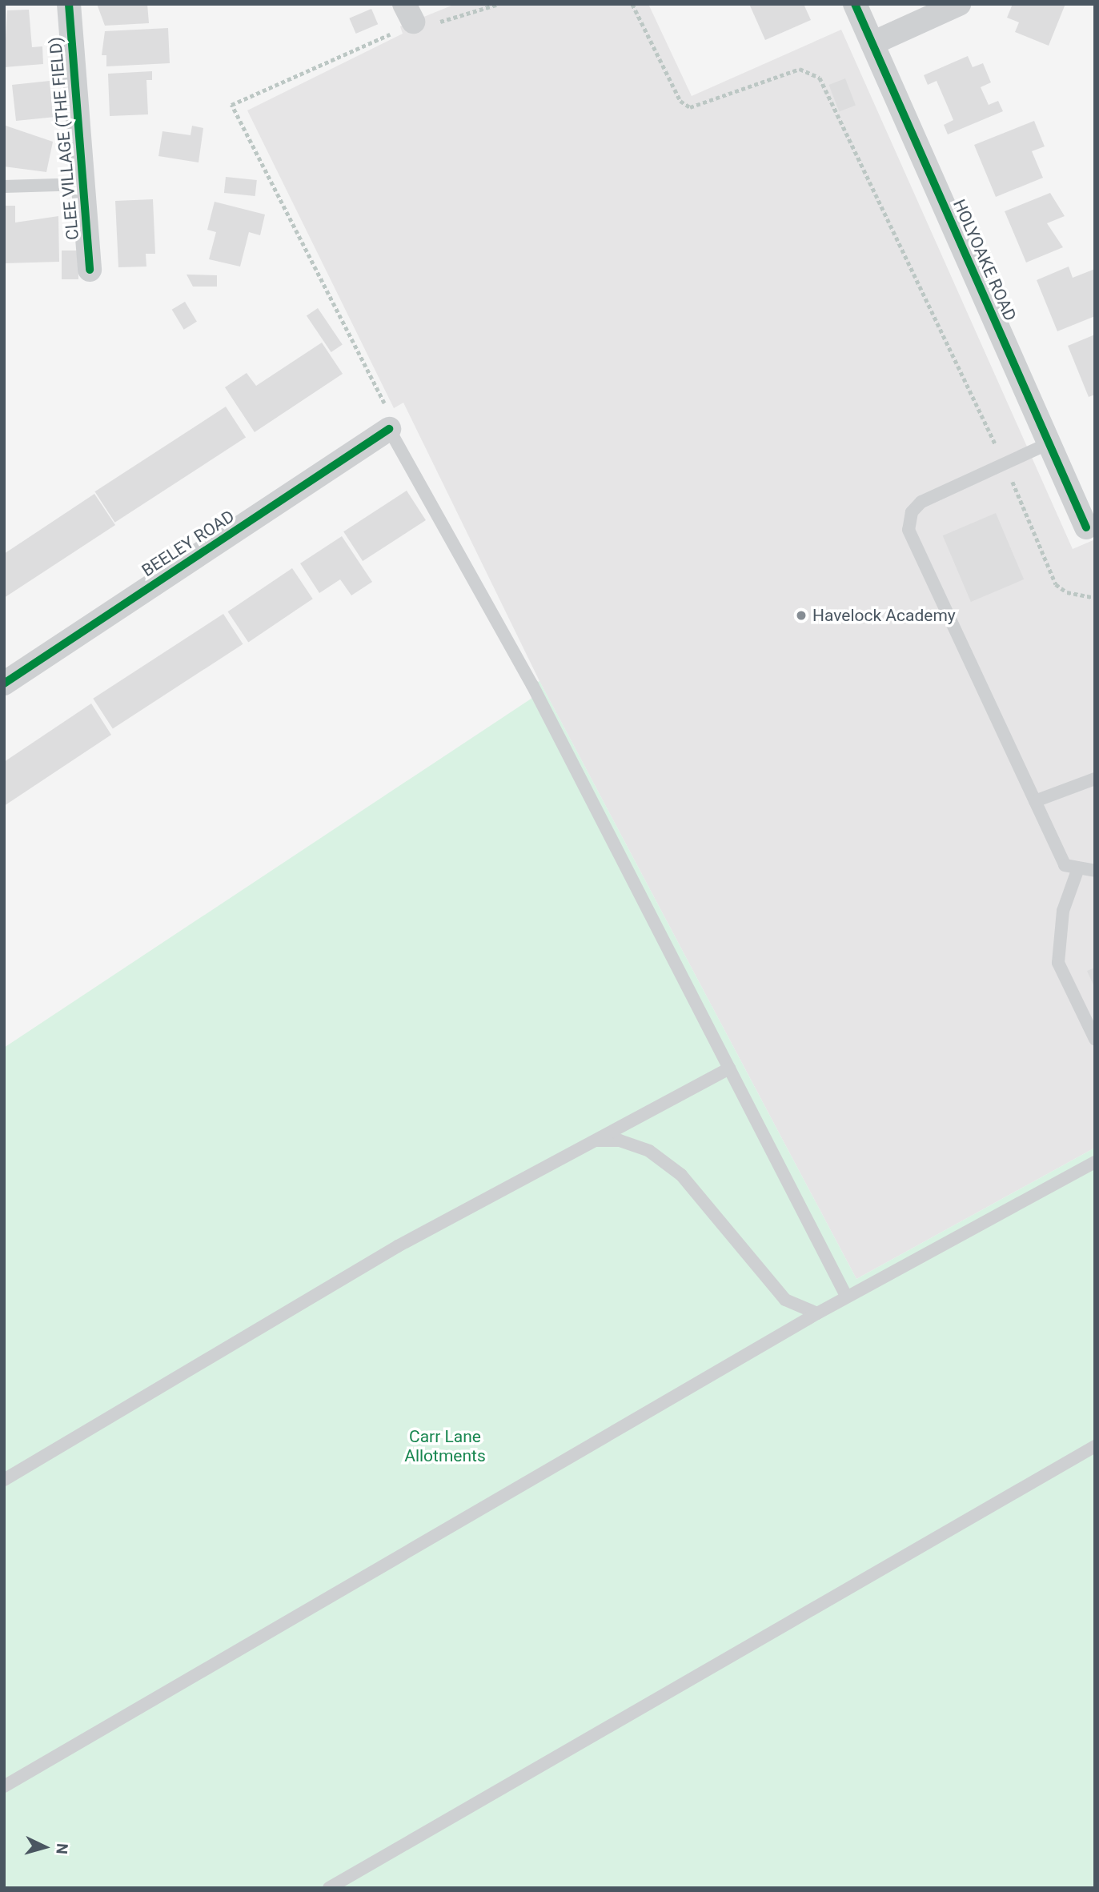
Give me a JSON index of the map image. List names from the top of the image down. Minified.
{"streets":{"street":["CLEE VILLAGE (THE FIELD)","HOLYOAKE ROAD","BEELEY ROAD"]},"parks":["Carr Lane Allotments"],"places":["Havelock Academy"],"north":"right"}
